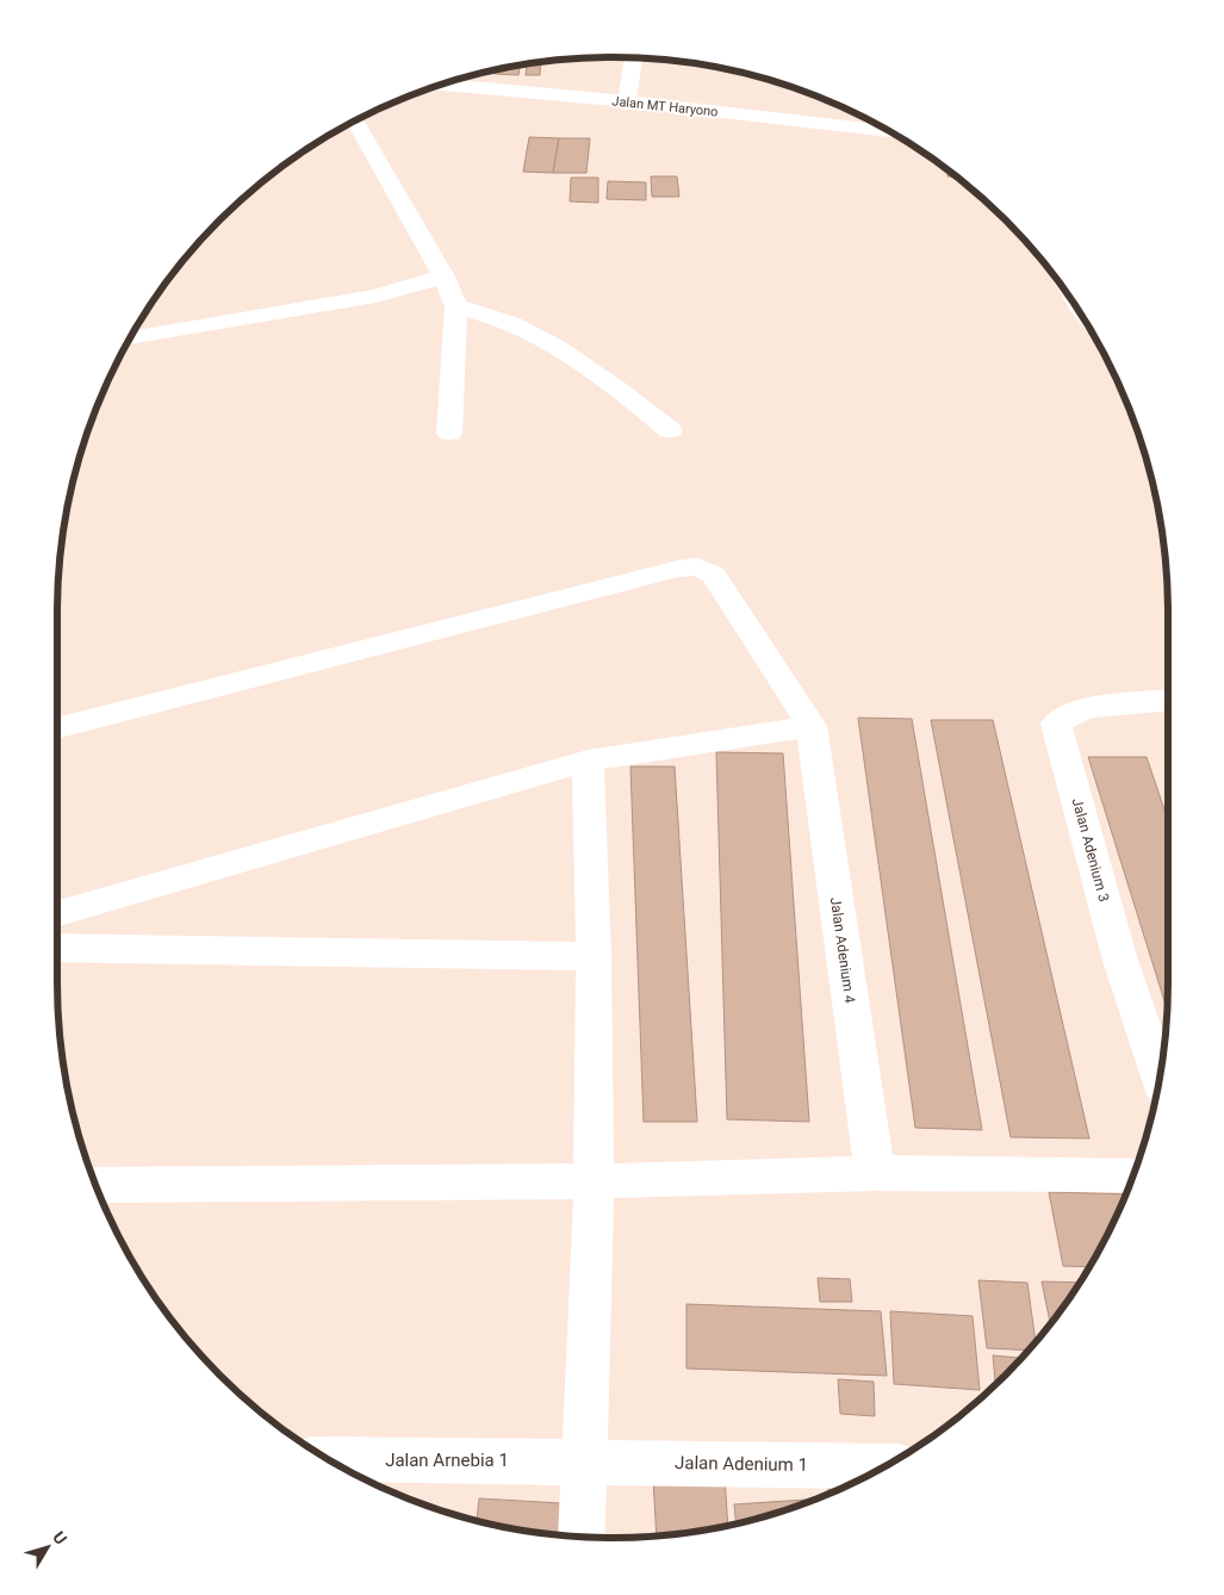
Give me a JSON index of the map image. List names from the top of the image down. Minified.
{"streets":{"street":["Jalan MT Haryono","Jalan Adenium 3","Jalan Adenium 4","Jalan Arnebia 1","Jalan Adenium 1"]},"crossings":[["Jalan Arnebia 1","Jalan Adenium 1"]],"north":"top right"}
